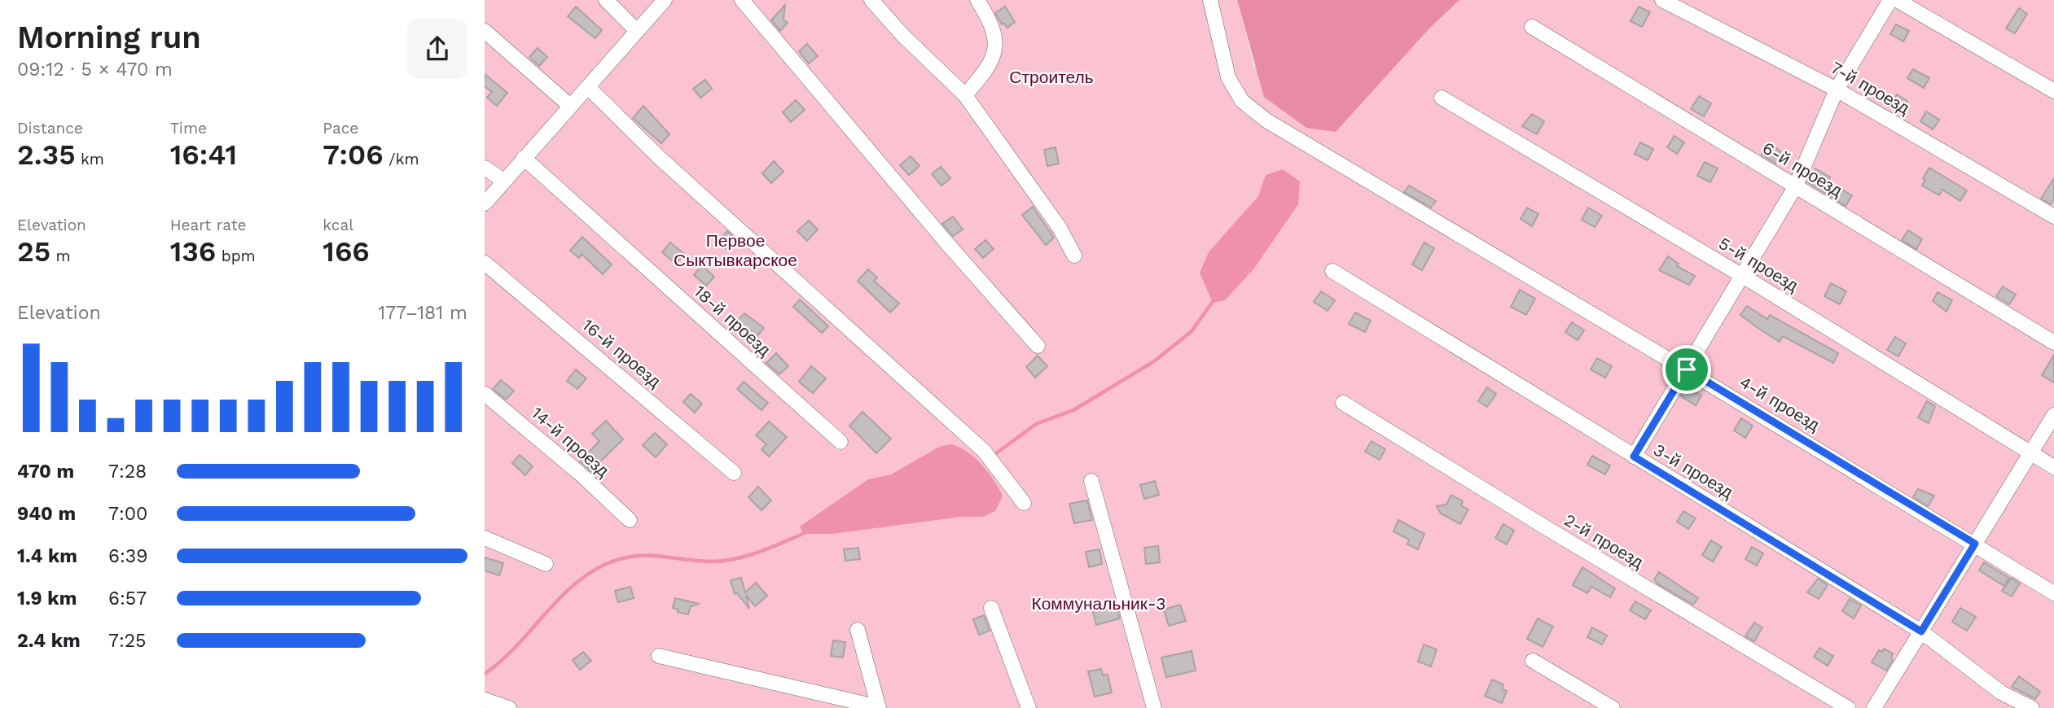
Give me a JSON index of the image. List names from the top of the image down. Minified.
{"streets":{"street":["7-й проезд","6-й проезд","5-й проезд","18-й проезд","16-й проезд","4-й проезд","14-й проезд","3-й проезд","2-й проезд"]},"parks":["Строитель","Первое Сыктывкарское","Коммунальник-3"],"page":{"heading":["Morning run","09:12 · 5 × 470 m"],"stats":[["Distance","2.35 km"],["Time","16:41"],["Pace","7:06 /km"],["Elevation","25 m"],["Heart rate","136 bpm"],["kcal","166"]],"chart":["Elevation","177–181 m"],"list":[{"name":"470 m","note":"7:28"},{"name":"940 m","note":"7:00"},{"name":"1.4 km","note":"6:39"},{"name":"1.9 km","note":"6:57"},{"name":"2.4 km","note":"7:25"}]}}
